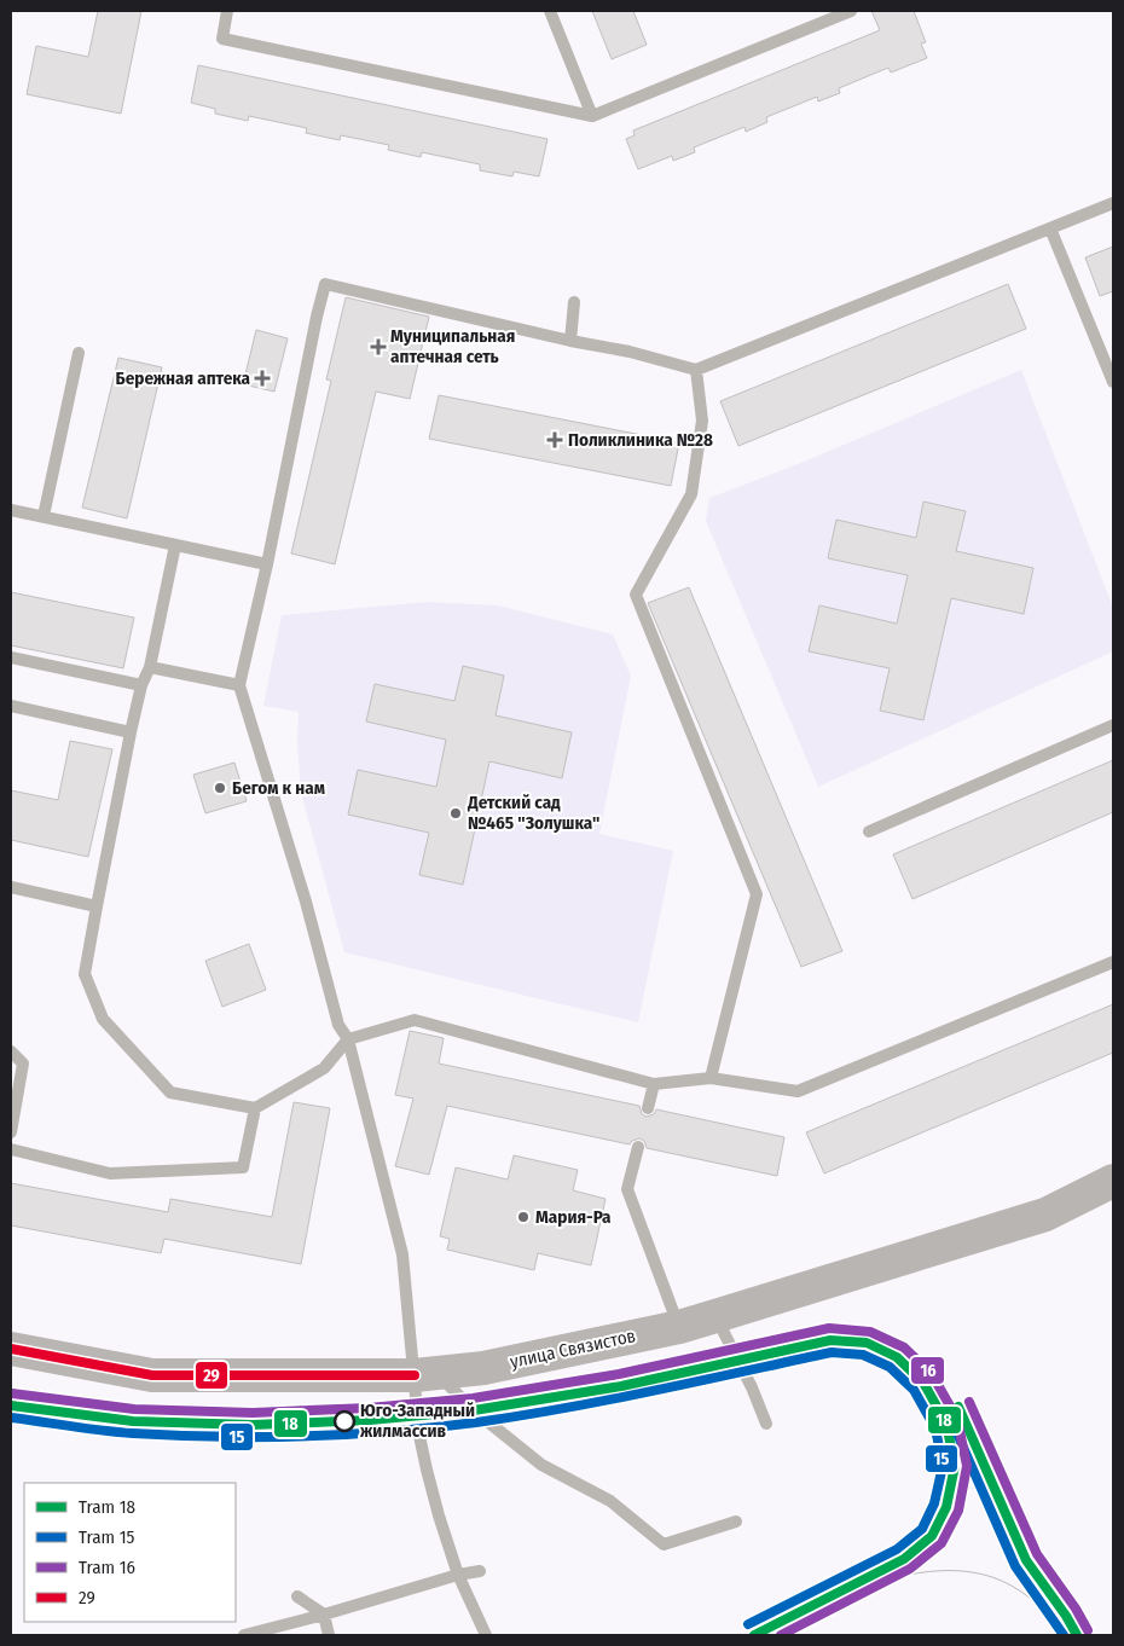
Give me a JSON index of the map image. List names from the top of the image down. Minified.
{"streets":{"main road":["улица Связистов"]},"places":{"health":["Муниципальная аптечная сеть","Бережная аптека","Поликлиника №28"],"other":["Бегом к нам","Детский сад №465 \"Золушка\"","Мария-Ра","Юго-Западный жилмассив"]},"lines":["tram line 16","tram line 18","transit line 29","tram line 15"],"legend":["Tram 18","Tram 15","Tram 16","29"]}
